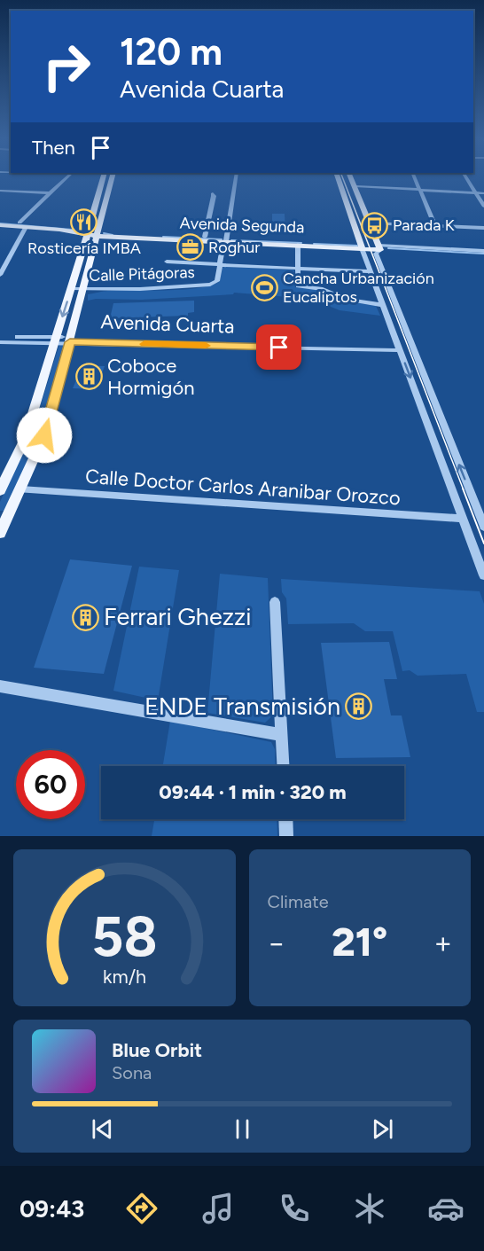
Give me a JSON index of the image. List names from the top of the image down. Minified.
{"streets":{"main road":["Avenida Segunda"],"street":["Calle Pitágoras","Avenida Cuarta","Calle Doctor Carlos Aranibar Orozco"]},"places":{"restaurant":["Rosticería IMBA"],"bus stop":["Parada K"],"office":["Roghur"],"sports":["Cancha Urbanización Eucaliptos"],"building":["Coboce Hormigón","Ferrari Ghezzi","ENDE Transmisión"]},"page":{"turn":["120 m","Avenida Cuarta"],"then":"Then","limit":"60","trip":"09:44 · 1 min · 320 m","tile":"Climate","heat":["−","21°","+"],"song":["Blue Orbit","Sona"],"tabs":"09:43","gauge":["58","km/h"]}}
